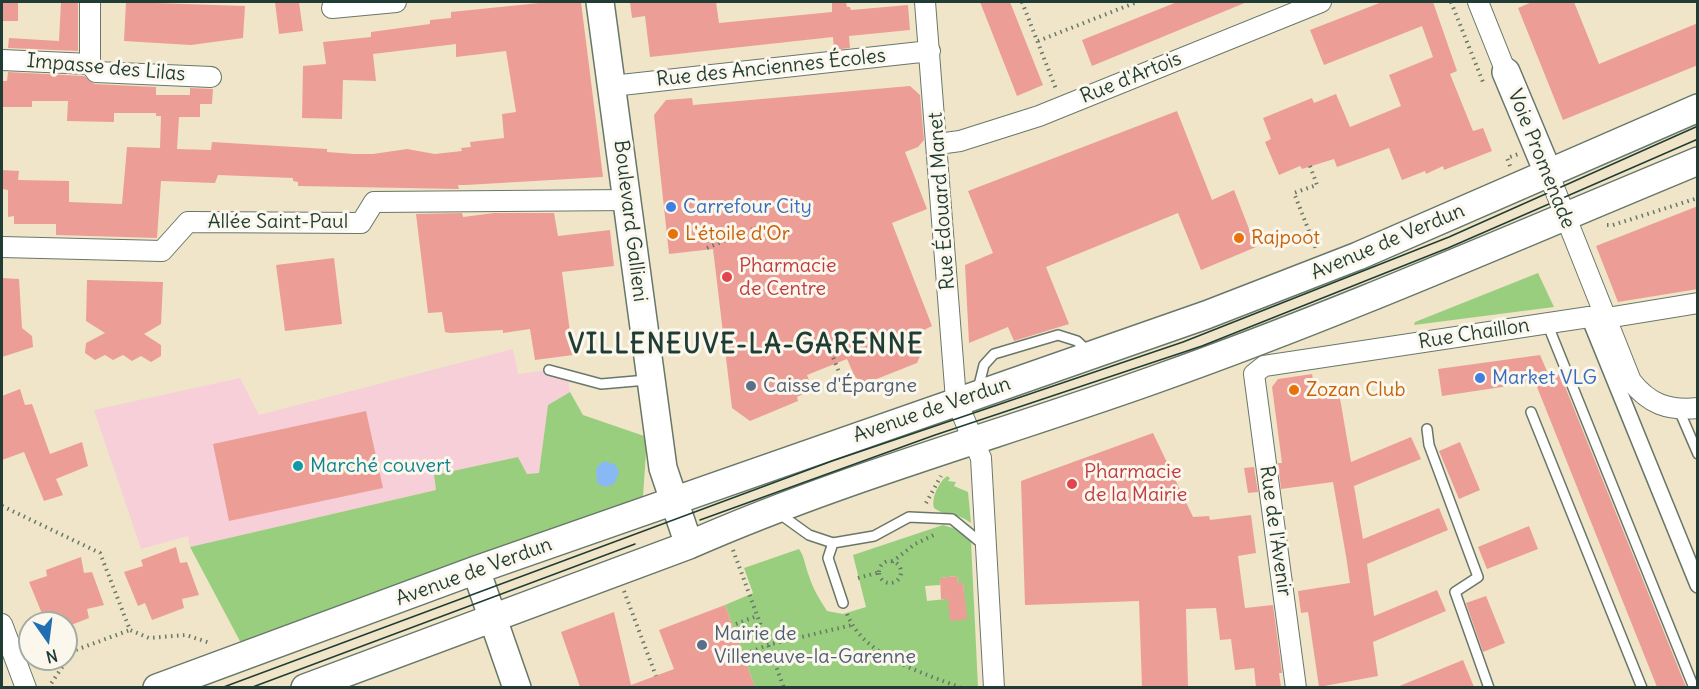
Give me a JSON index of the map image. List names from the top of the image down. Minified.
{"streets":{"main road":["Voie Promenade","Boulevard Gallieni","Avenue de Verdun"],"street":["Impasse des Lilas","Rue des Anciennes Écoles","Rue d'Artois","Rue Édouard Manet","Allée Saint-Paul","Rue Chaillon","Rue de l'Avenir"]},"crossings":[["Rue des Anciennes Écoles","Rue Édouard Manet"],["Rue des Anciennes Écoles","Boulevard Gallieni"],["Rue d'Artois","Rue Édouard Manet"],["Voie Promenade","Avenue de Verdun"],["Voie Promenade","Rue Chaillon"],["Rue Édouard Manet","Avenue de Verdun"],["Boulevard Gallieni","Allée Saint-Paul"],["Boulevard Gallieni","Avenue de Verdun"],["Rue Chaillon","Rue de l'Avenir"]],"districts":["VILLENEUVE-LA-GARENNE"],"places":["Carrefour City","L'étoile d'Or","Rajpoot","Pharmacie de Centre","Market VLG","Caisse d'Épargne","Zozan Club","Marché couvert","Pharmacie de la Mairie","Mairie de Villeneuve-la-Garenne"],"north":"bottom"}
